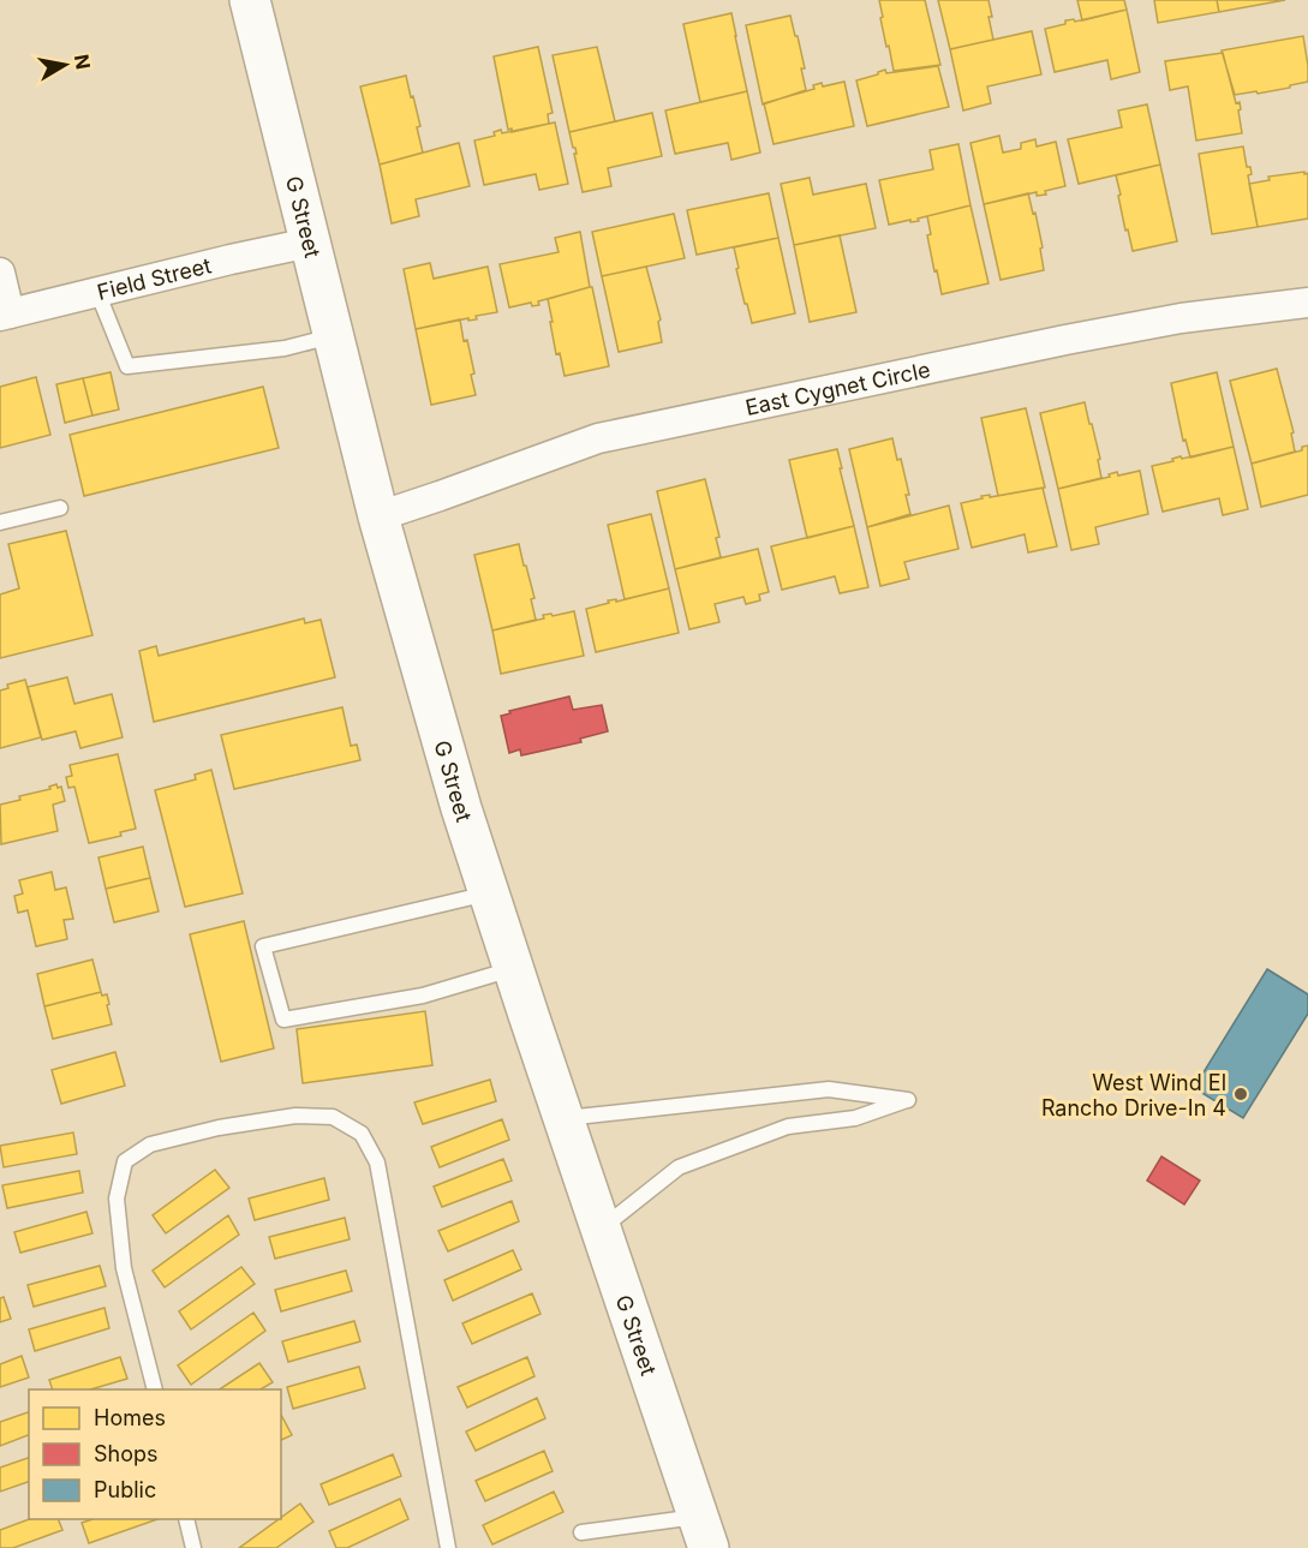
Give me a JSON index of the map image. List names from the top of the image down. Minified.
{"streets":{"street":["G Street","Field Street","East Cygnet Circle"]},"crossings":[["G Street","Field Street"],["G Street","East Cygnet Circle"]],"places":["West Wind El Rancho Drive-In 4"],"legend":["Homes","Shops","Public"],"north":"right"}
